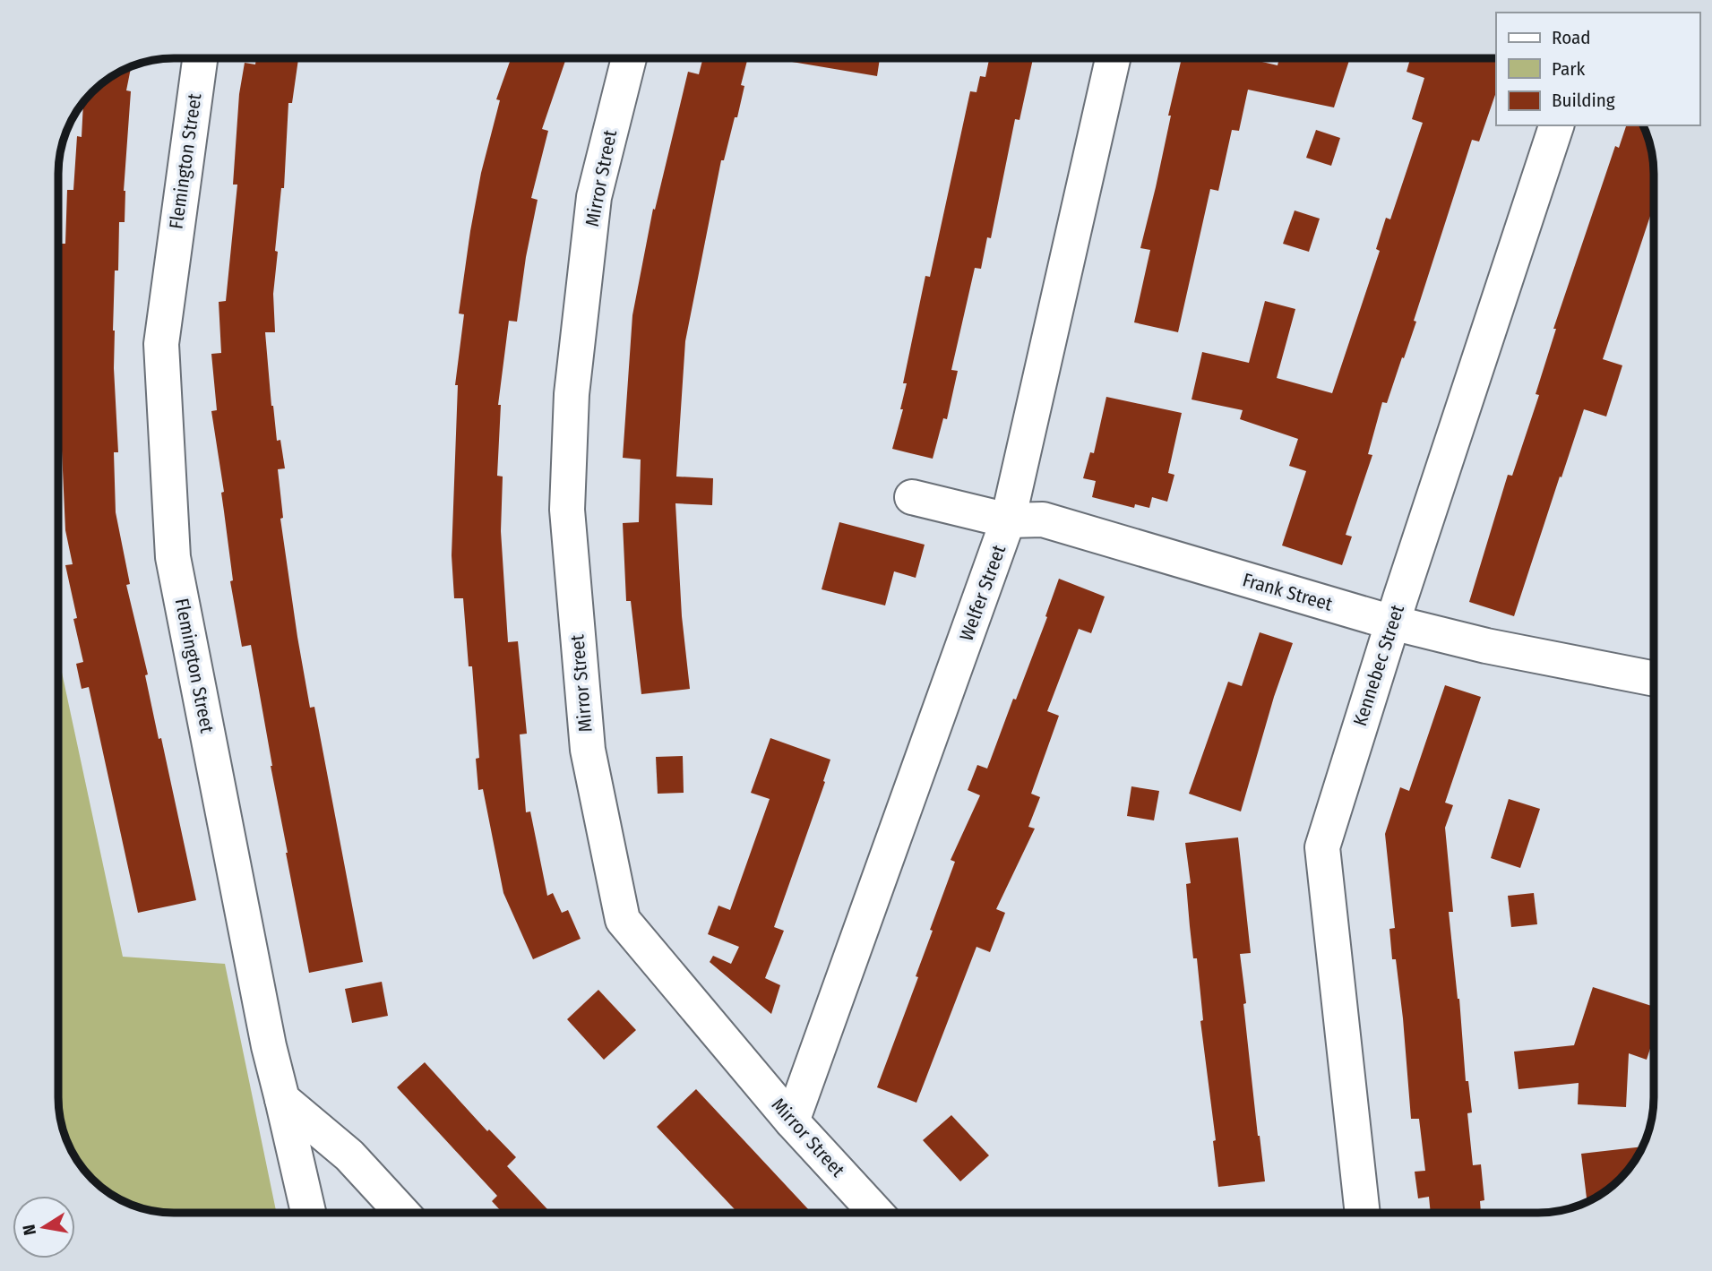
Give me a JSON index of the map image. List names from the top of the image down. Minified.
{"streets":{"street":["Flemington Street","Mirror Street","Frank Street","Welfer Street","Kennebec Street"]},"crossings":[["Mirror Street","Welfer Street"],["Frank Street","Welfer Street"],["Frank Street","Kennebec Street"]],"legend":["Road","Park","Building"],"north":"left"}
